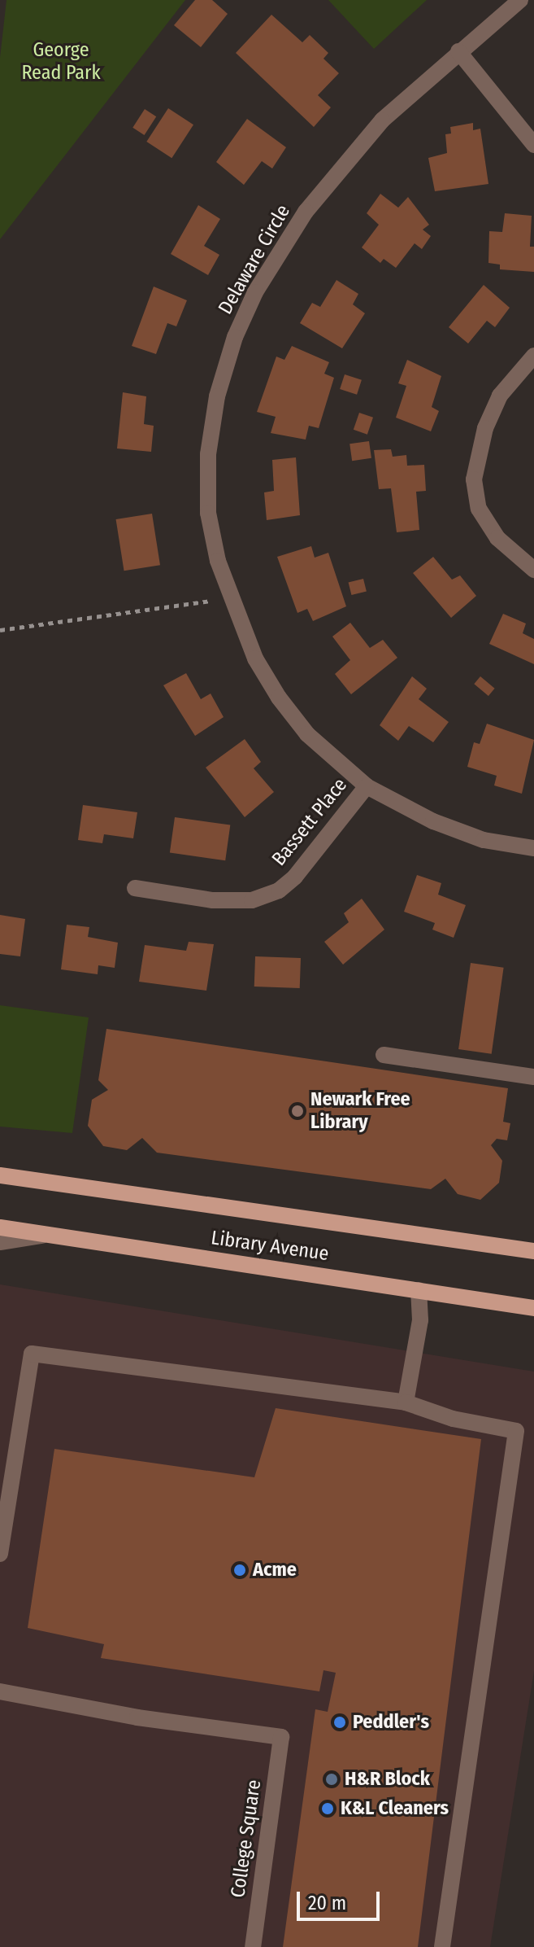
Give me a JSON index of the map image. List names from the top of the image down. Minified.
{"streets":{"main road":["Library Avenue"],"street":["Delaware Circle","Bassett Place","College Square"]},"crossings":[["Delaware Circle","Bassett Place"]],"parks":["George Read Park"],"places":["Newark Free Library","Acme","Peddler's","H&R Block","K&L Cleaners"],"scale_bar":"20 m"}
